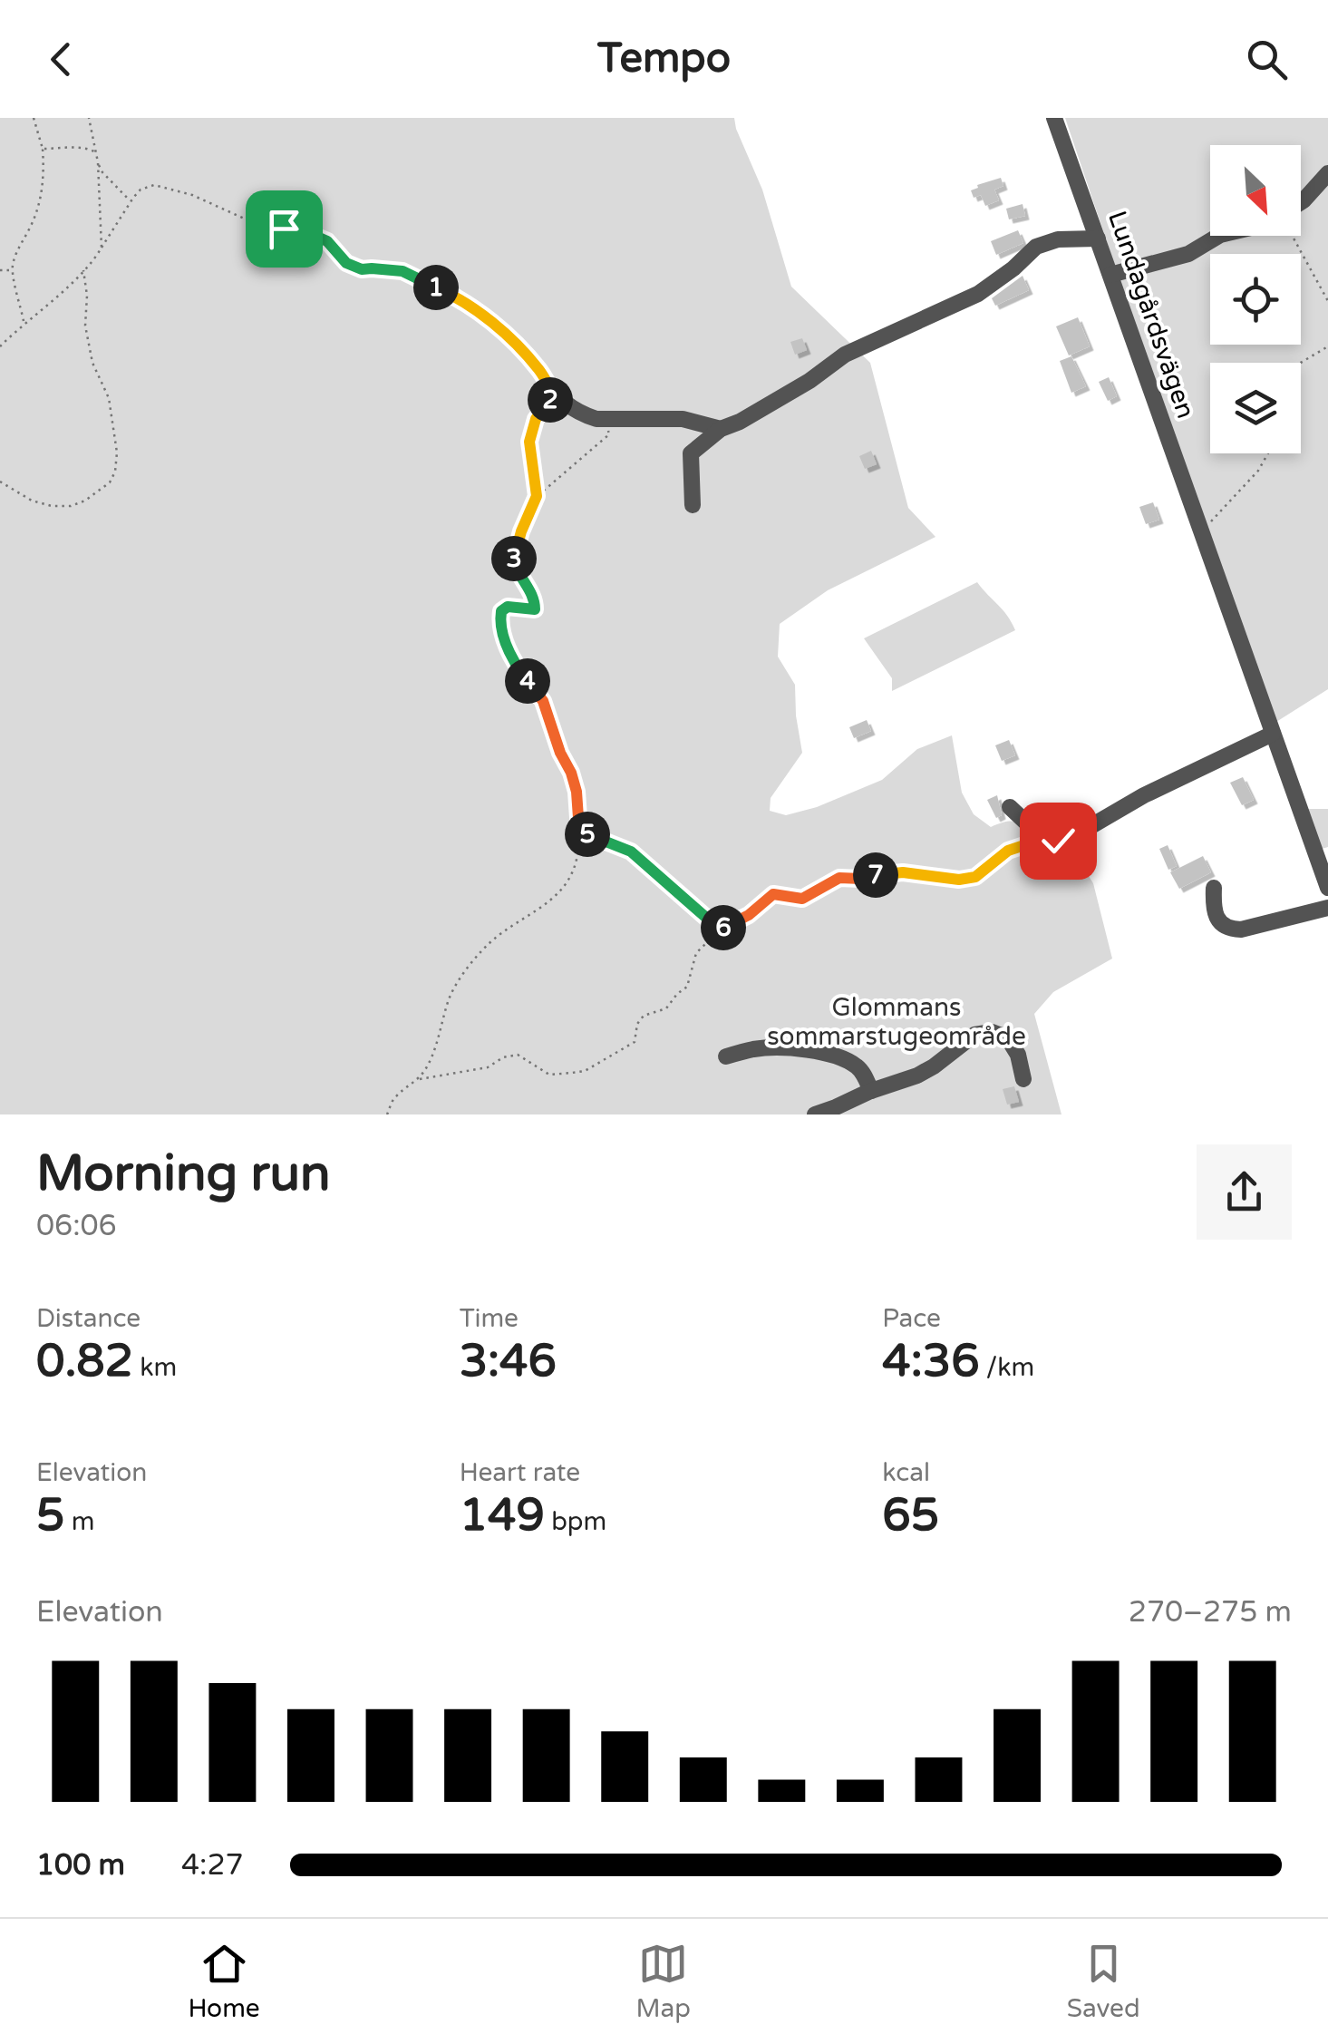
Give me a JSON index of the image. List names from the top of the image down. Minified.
{"streets":{"street":["Lundagårdsvägen"]},"parks":["Glommans sommarstugeområde"],"north":"bottom right","page":{"header":"Tempo","pins":["1","2","3","4","5","7","6"],"heading":["Morning run","06:06"],"stats":[["Distance","0.82 km"],["Time","3:46"],["Pace","4:36 /km"],["Elevation","5 m"],["Heart rate","149 bpm"],["kcal","65"]],"chart":["Elevation","270–275 m"],"list":[{"name":"100 m","note":"4:27"}],"tabs":["Home","Map","Saved"]}}
